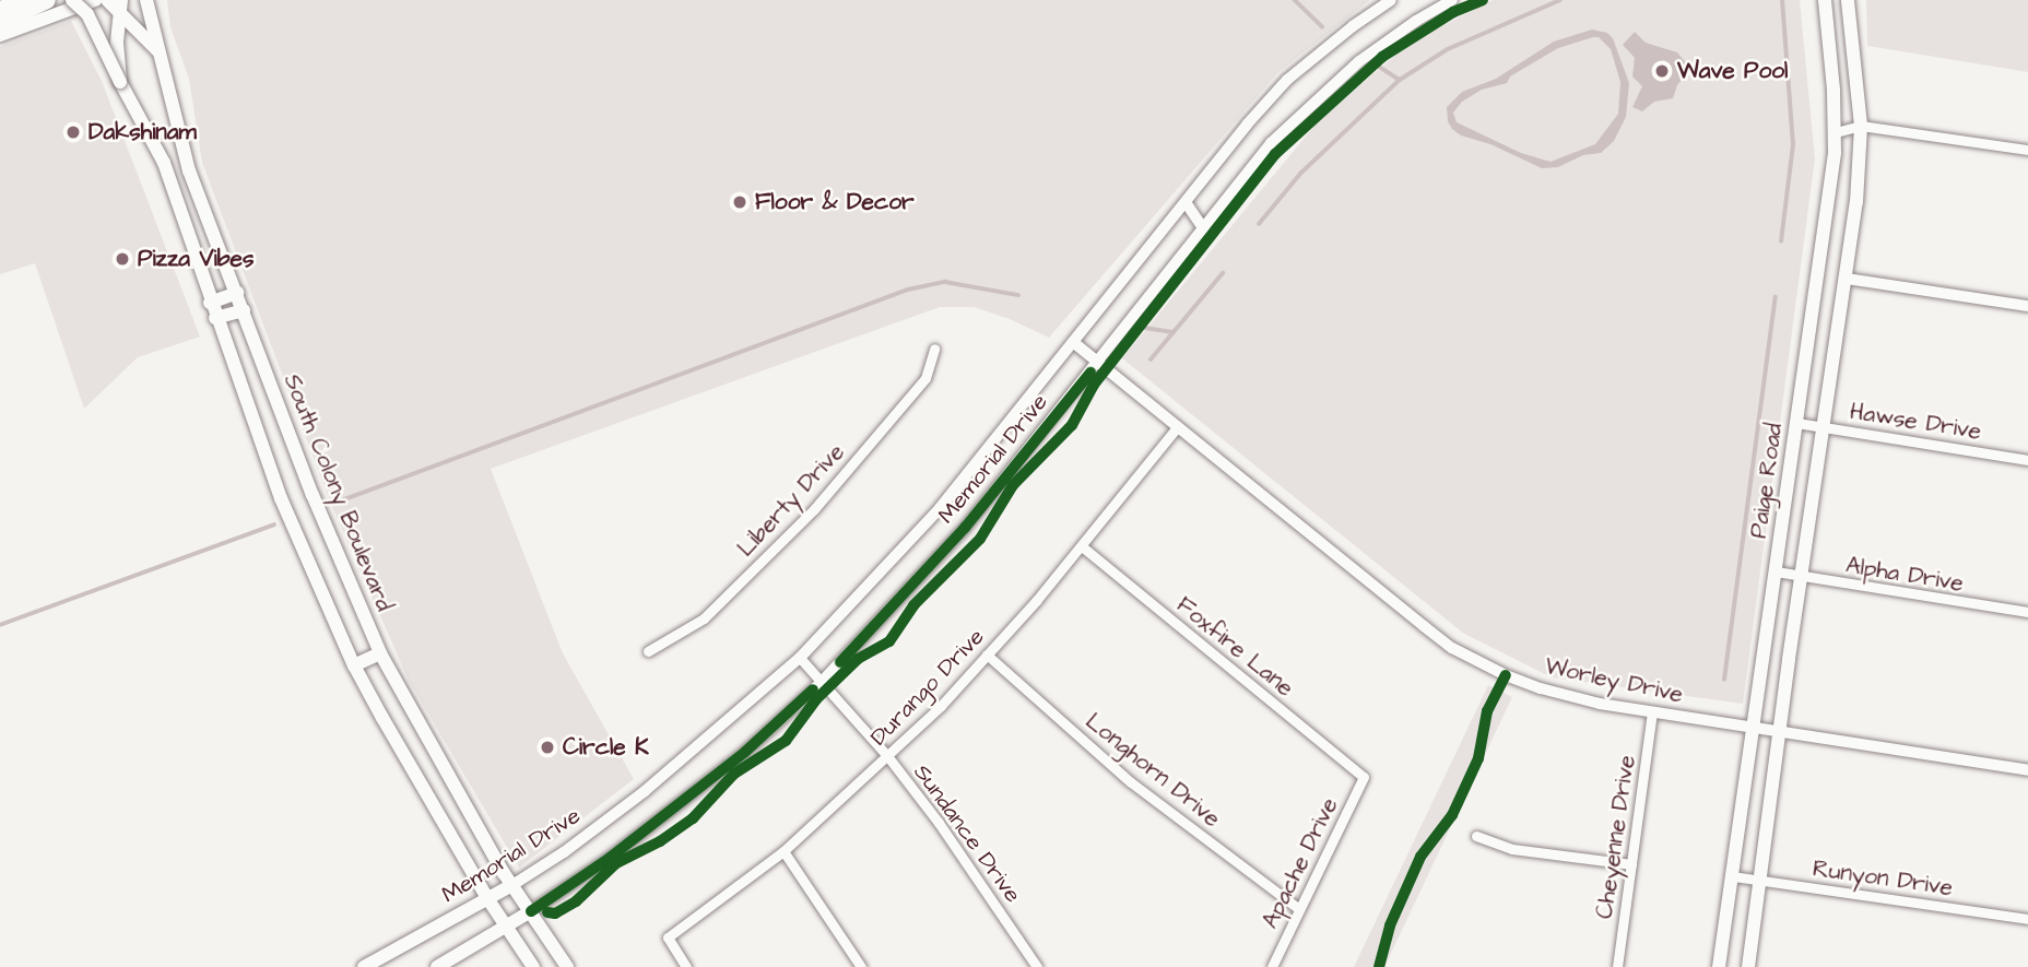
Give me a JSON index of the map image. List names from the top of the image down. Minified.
{"streets":{"main road":["Memorial Drive","Paige Road","South Colony Boulevard"],"street":["Hawse Drive","Liberty Drive","Alpha Drive","Foxfire Lane","Worley Drive","Durango Drive","Longhorn Drive","Sundance Drive","Cheyenne Drive","Apache Drive","Runyon Drive"]},"crossings":[["Hawse Drive","Paige Road"],["Memorial Drive","South Colony Boulevard"],["Memorial Drive","Worley Drive"],["Memorial Drive","Sundance Drive"],["Paige Road","Alpha Drive"],["Paige Road","Worley Drive"],["Paige Road","Runyon Drive"],["Foxfire Lane","Durango Drive"],["Foxfire Lane","Apache Drive"],["Worley Drive","Durango Drive"],["Worley Drive","Cheyenne Drive"],["Durango Drive","Longhorn Drive"],["Durango Drive","Sundance Drive"],["Longhorn Drive","Apache Drive"]],"places":["Wave Pool","Dakshinam","Floor & Decor","Pizza Vibes","Circle K"]}
